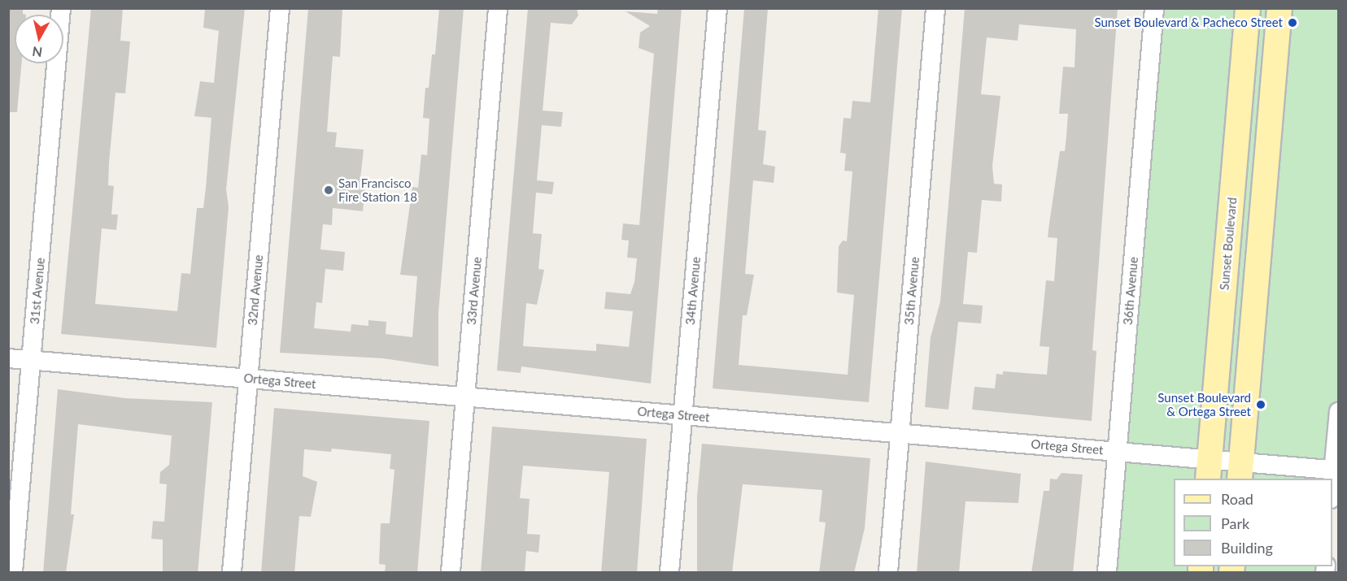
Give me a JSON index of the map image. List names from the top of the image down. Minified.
{"streets":{"main road":["Sunset Boulevard"],"street":["32nd Avenue","31st Avenue","33rd Avenue","34th Avenue","35th Avenue","36th Avenue","Ortega Street"]},"crossings":[["Sunset Boulevard","Ortega Street"],["32nd Avenue","Ortega Street"],["31st Avenue","Ortega Street"],["33rd Avenue","Ortega Street"],["34th Avenue","Ortega Street"],["35th Avenue","Ortega Street"],["36th Avenue","Ortega Street"]],"places":["Sunset Boulevard & Pacheco Street","San Francisco Fire Station 18","Sunset Boulevard & Ortega Street"],"legend":["Road","Park","Building"],"north":"bottom"}
